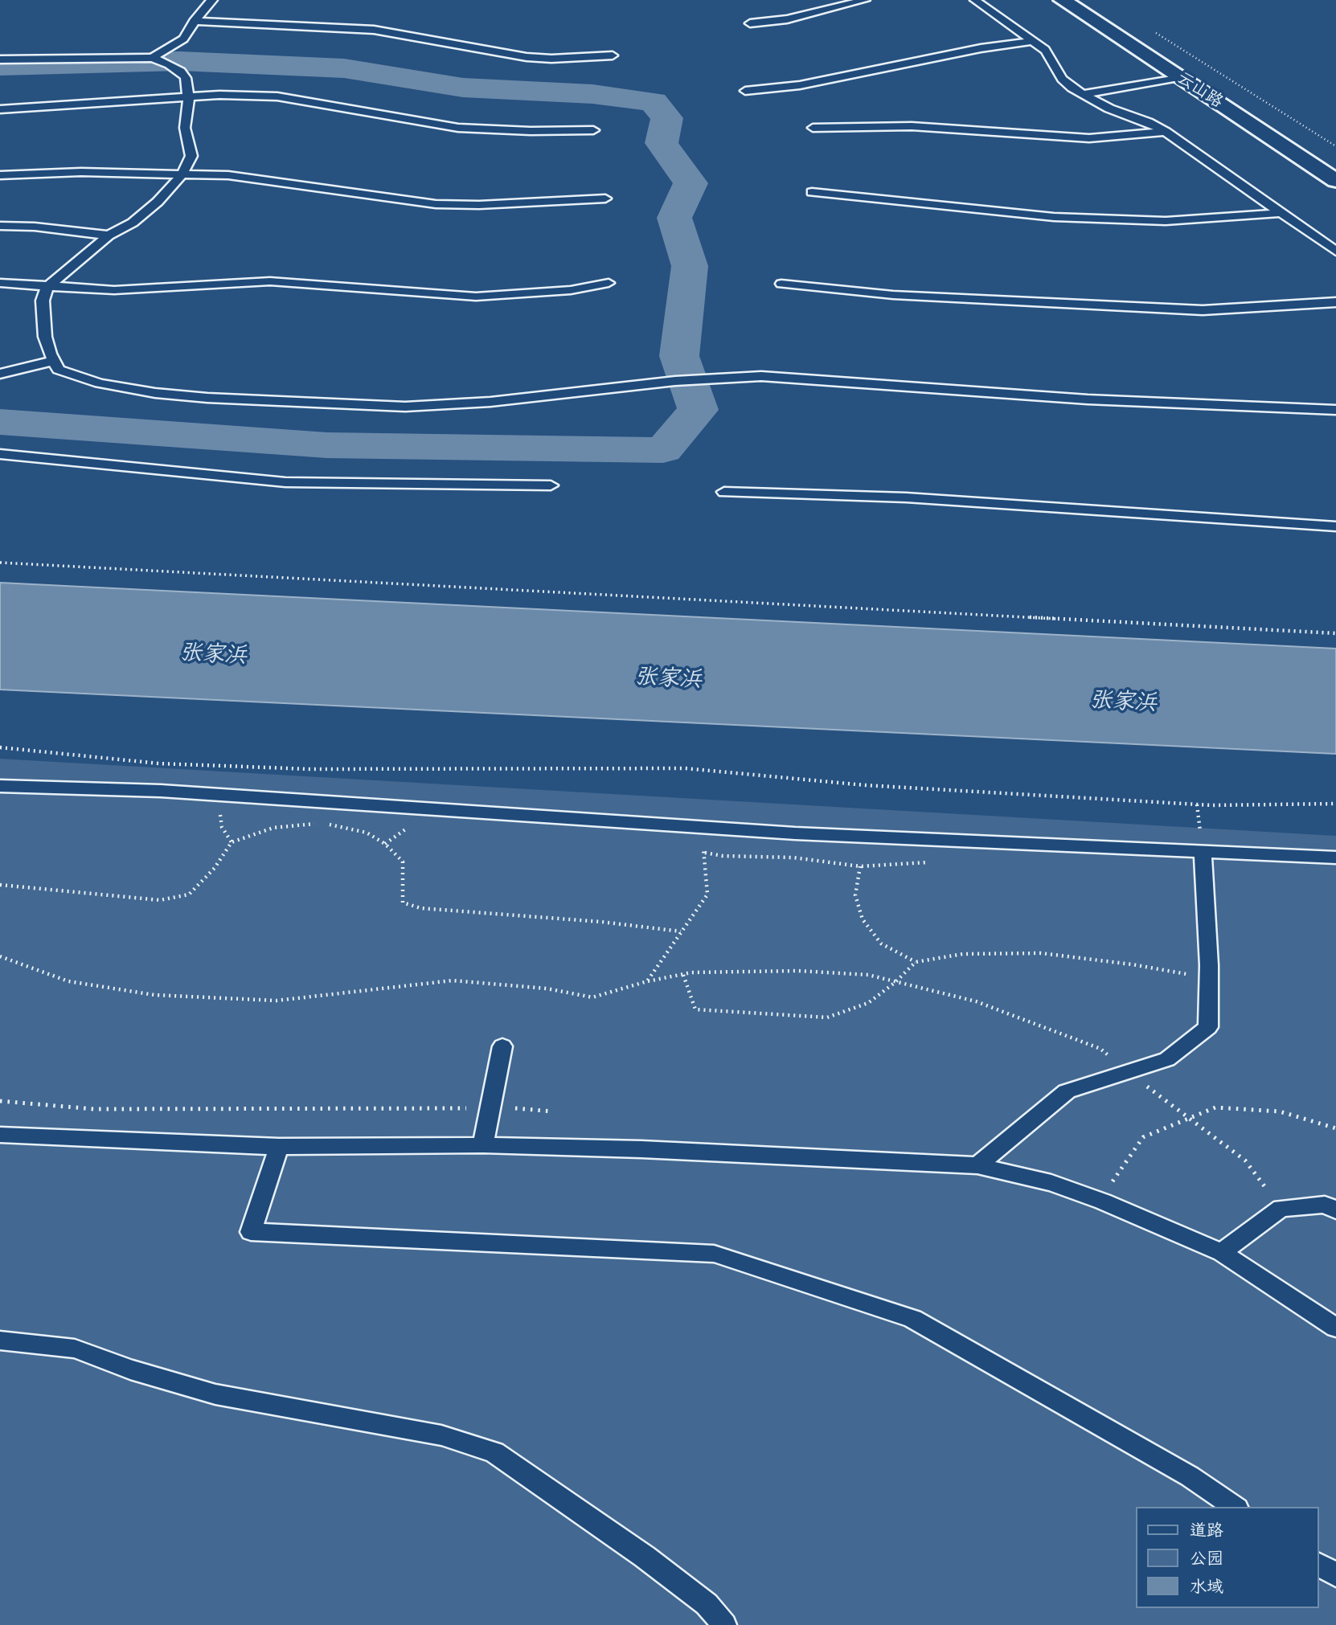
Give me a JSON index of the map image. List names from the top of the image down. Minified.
{"streets":{"main road":["云山路"]},"water":["张家浜"],"legend":["道路","公园","水域"]}
